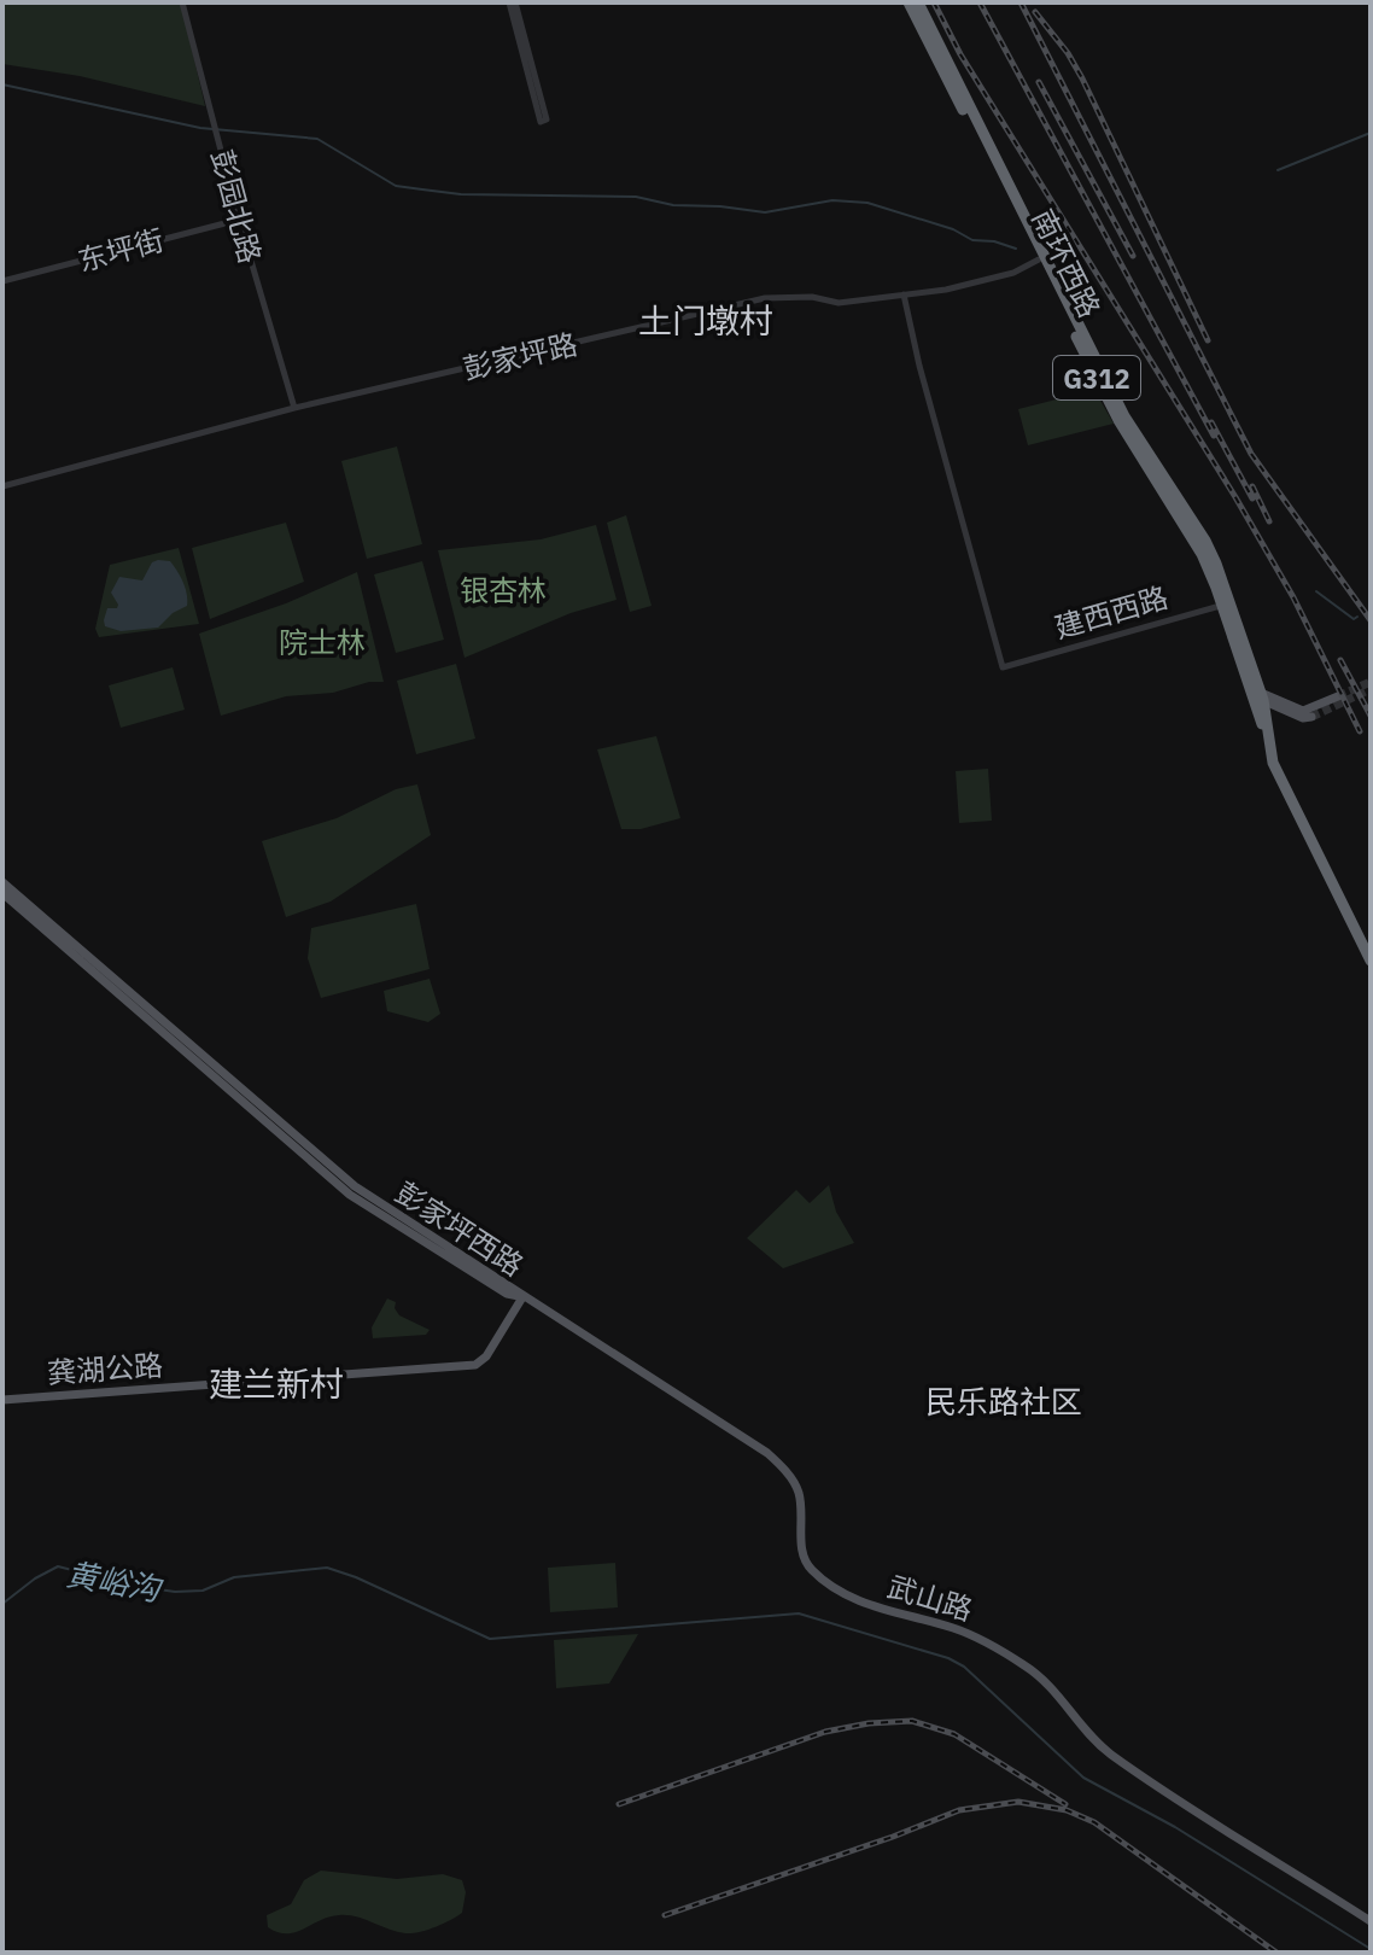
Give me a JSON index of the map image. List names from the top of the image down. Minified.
{"streets":{"highway":["南环西路","G312"],"main road":["彭家坪西路","龚湖公路","武山路"],"street":["彭园北路","东坪街","彭家坪路","建西西路"]},"crossings":[["彭园北路","东坪街"],["彭园北路","彭家坪路"],["南环西路","彭家坪路"],["南环西路","G312"],["南环西路","建西西路"],["彭家坪路","建西西路"],["G312","建西西路"],["彭家坪西路","龚湖公路"],["彭家坪西路","武山路"],["龚湖公路","武山路"]],"districts":["土门墩村","建兰新村","民乐路社区"],"water":["黄峪沟"],"parks":["银杏林","院士林"]}
